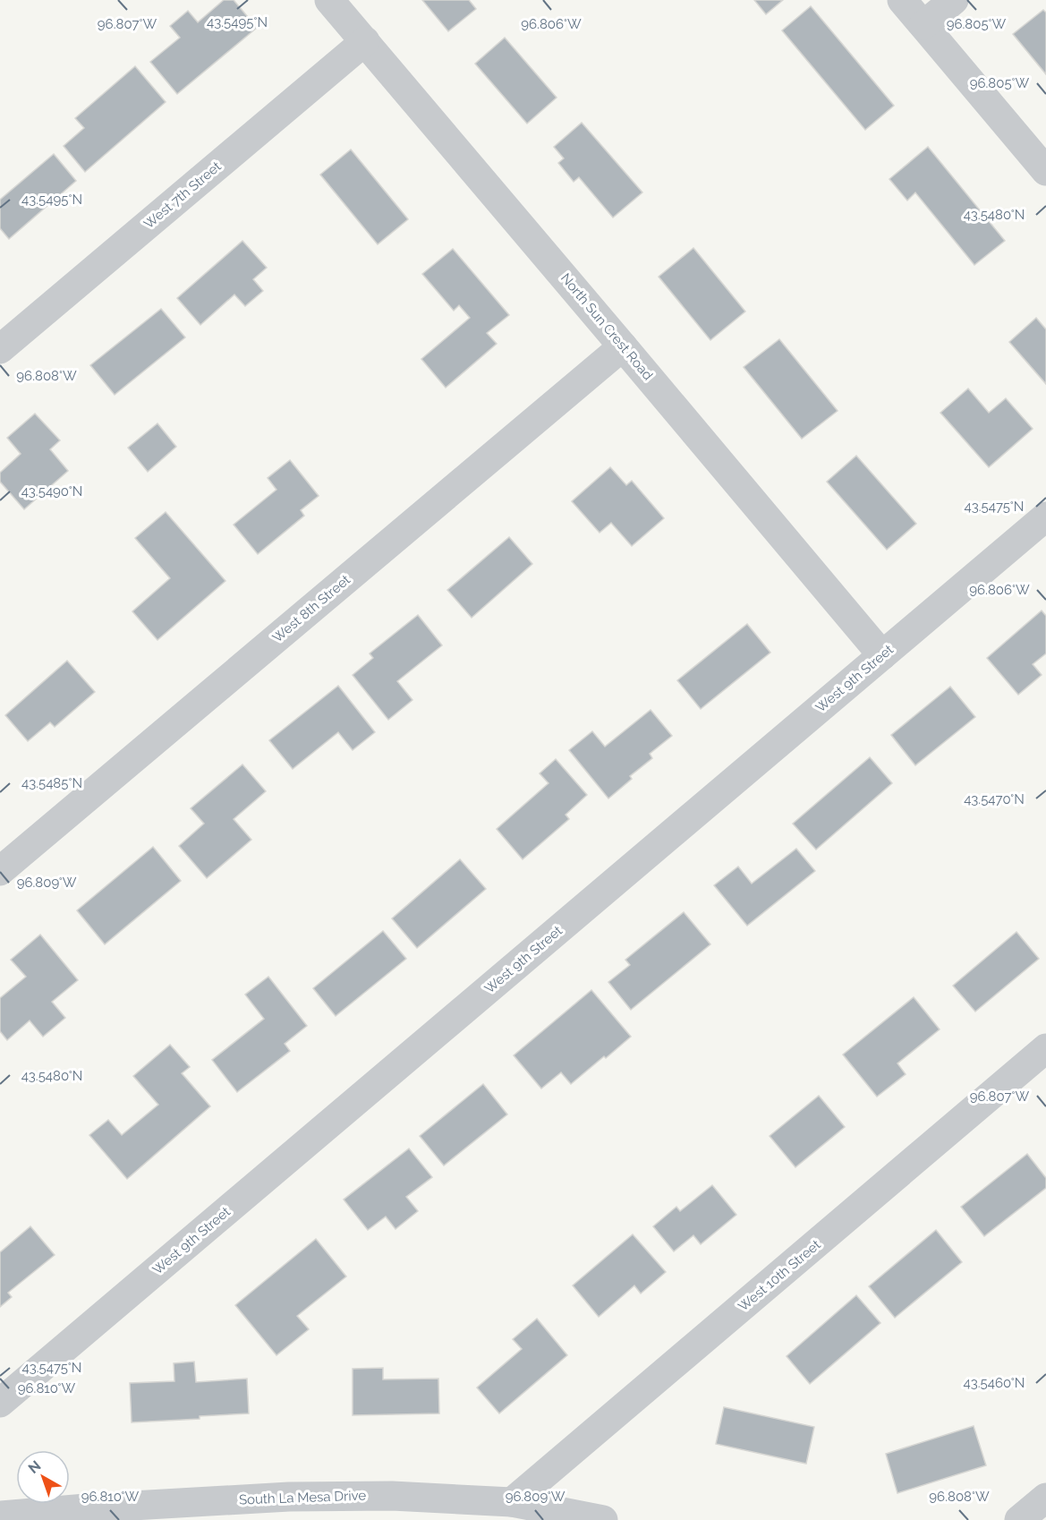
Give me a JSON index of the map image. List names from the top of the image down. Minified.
{"streets":{"street":["West 7th Street","North Sun Crest Road","West 8th Street","West 9th Street","West 10th Street","South La Mesa Drive"]},"crossings":[["West 7th Street","North Sun Crest Road"],["North Sun Crest Road","West 8th Street"],["North Sun Crest Road","West 9th Street"],["West 10th Street","South La Mesa Drive"]],"north":"top left","coordinates":["43.5495°N","96.807°W","96.806°W","96.805°W","43.5480°N","96.808°W","43.5490°N","43.5475°N","43.5485°N","43.5470°N","96.809°W","43.5460°N","96.810°W"]}
